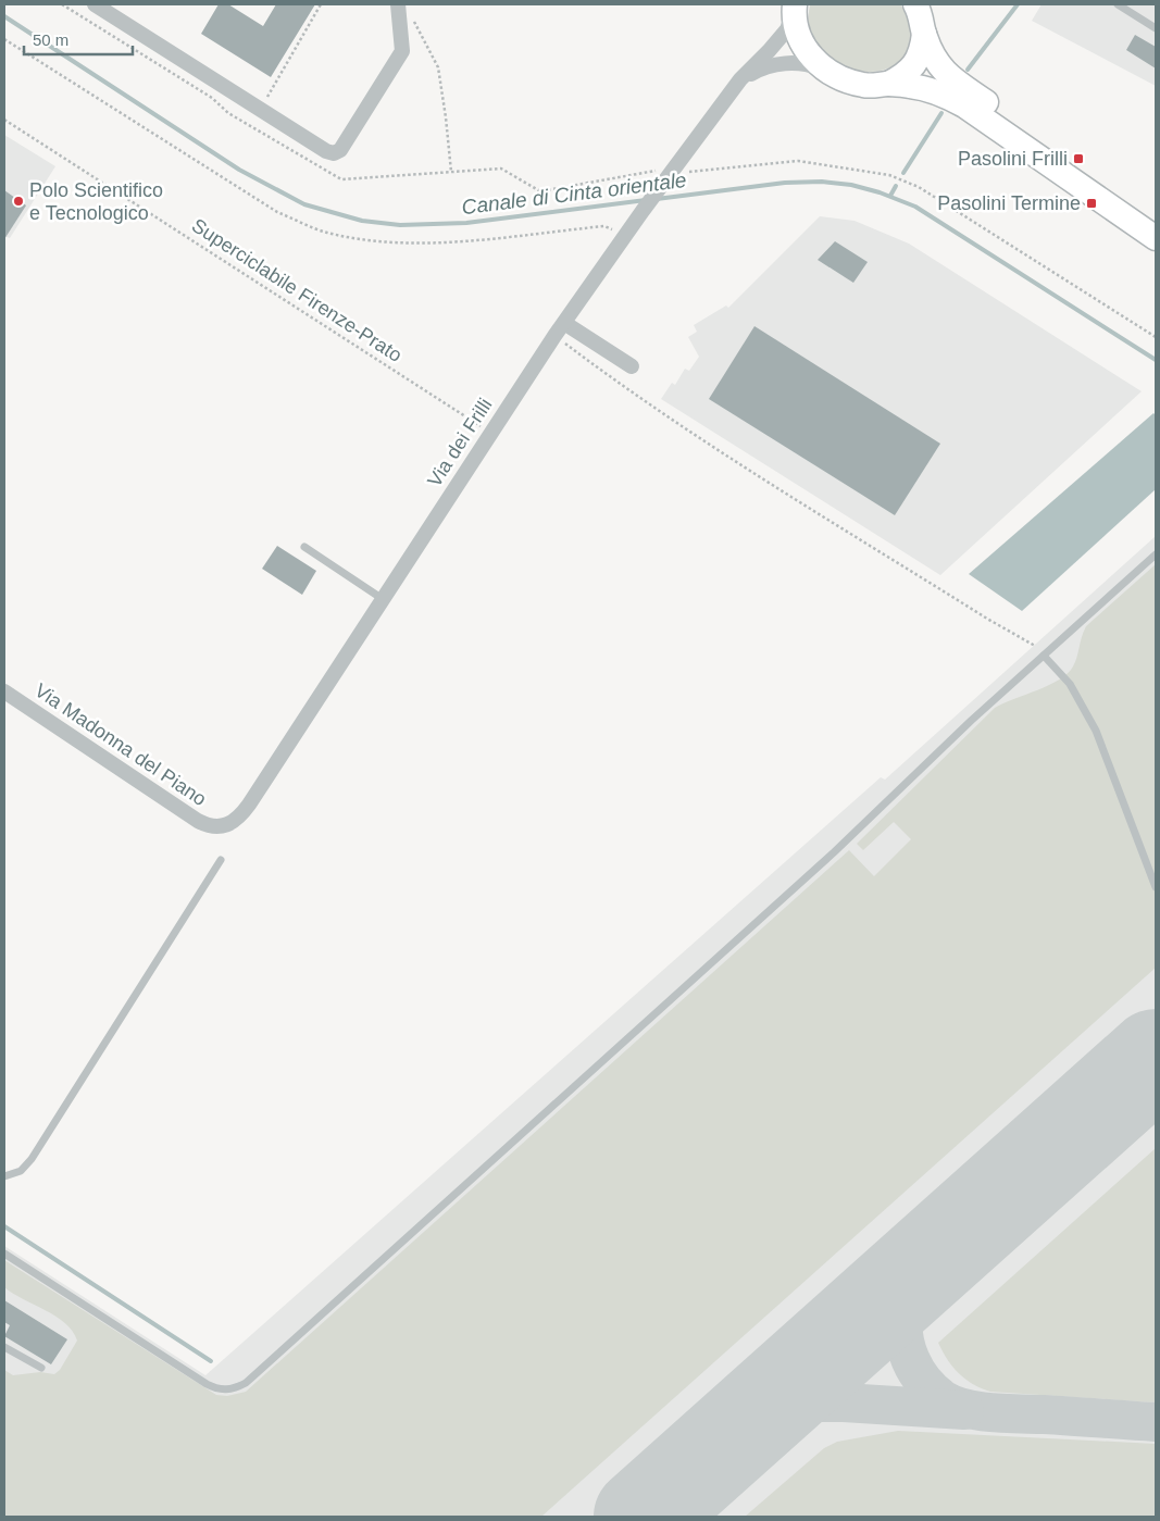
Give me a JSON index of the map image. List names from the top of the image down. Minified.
{"streets":{"street":["Via dei Frilli","Via Madonna del Piano"],"path":["Superciclabile Firenze-Prato"]},"crossings":[["Superciclabile Firenze-Prato","Via dei Frilli"],["Via dei Frilli","Via Madonna del Piano"]],"water":["Canale di Cinta orientale"],"places":{"transit":["Pasolini Frilli","Pasolini Termine"],"other":["Polo Scientifico e Tecnologico"]},"scale_bar":"50 m"}
